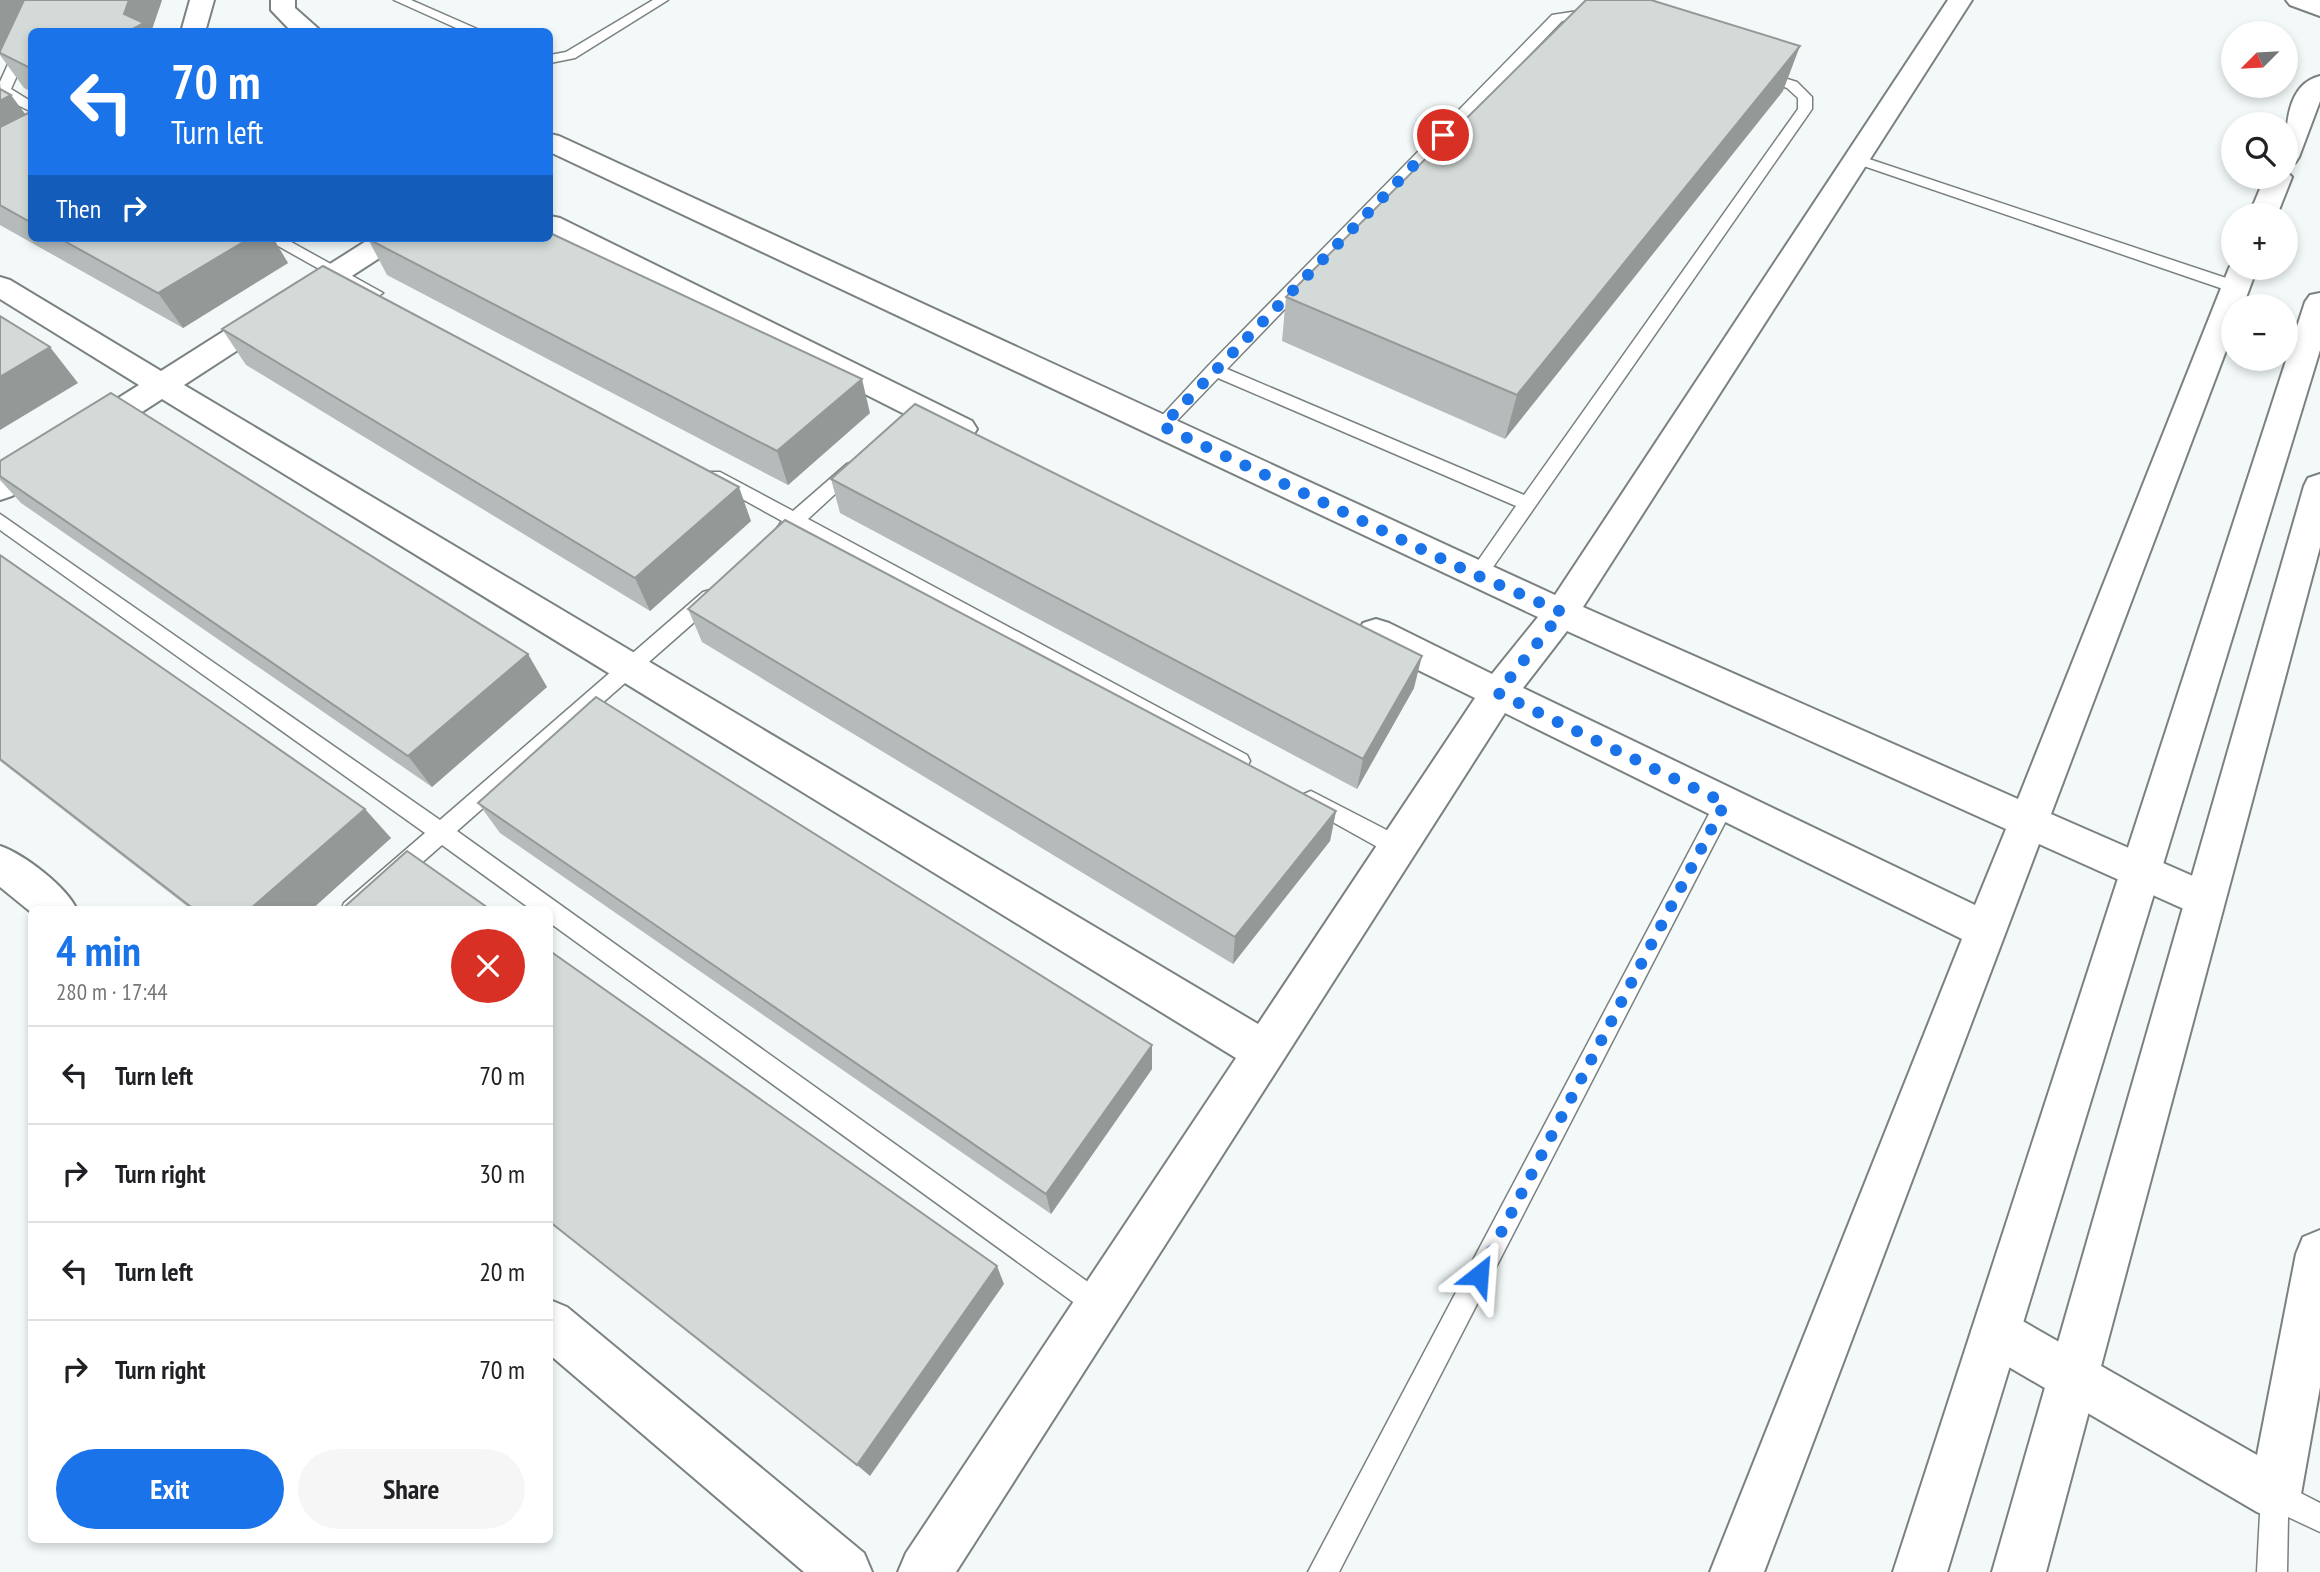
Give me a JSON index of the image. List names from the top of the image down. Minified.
{"north":"bottom left","page":{"map_buttons":["+","−"],"turn":["70 m","Turn left"],"then":"Then","heading":["4 min","280 m · 17:44"],"list":[{"name":"Turn left","value":"70 m"},{"name":"Turn right","value":"30 m"},{"name":"Turn left","value":"20 m"},{"name":"Turn right","value":"70 m"}],"buttons":["Exit","Share"]}}
